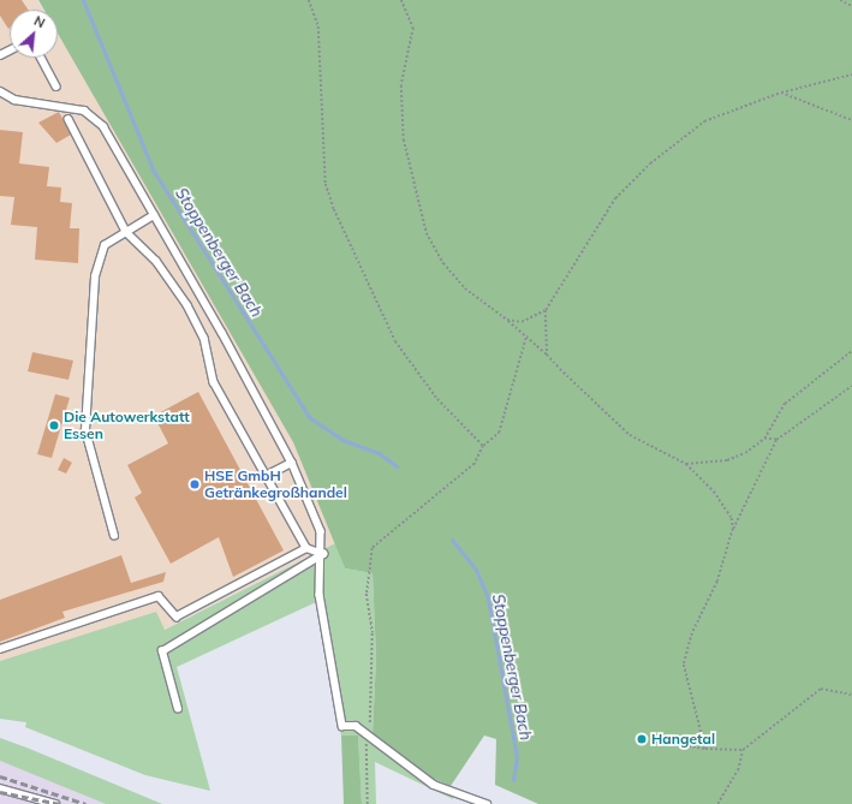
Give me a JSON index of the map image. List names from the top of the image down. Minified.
{"water":["Stoppenberger Bach"],"places":["Die Autowerkstatt Essen","HSE GmbH Getränkegroßhandel","Hangetal"],"north":"top right"}
